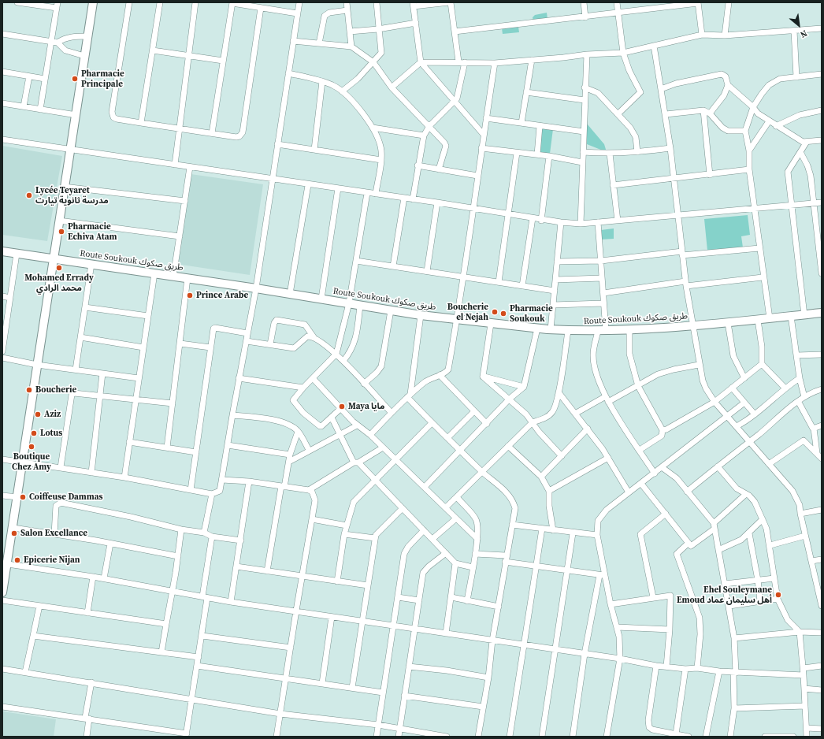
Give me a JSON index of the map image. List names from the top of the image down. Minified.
{"streets":{"street":["Route Soukouk طريق صكوك"]},"places":["Pharmacie Principale","Lycée Teyaret مدرسة ثانوية تيارت","Pharmacie Echiva Atam","Mohamed Errady محمد الرادي","Prince Arabe","Boucherie el Nejah","Pharmacie Soukouk","Boucherie","Maya مايا","Aziz","Lotus","Boutique Chez Amy","Coiffeuse Dammas","Salon Excellance","Epicerie Nijan","Ehel Souleymane Emoud أهل سليمان عماد"],"north":"bottom right"}
